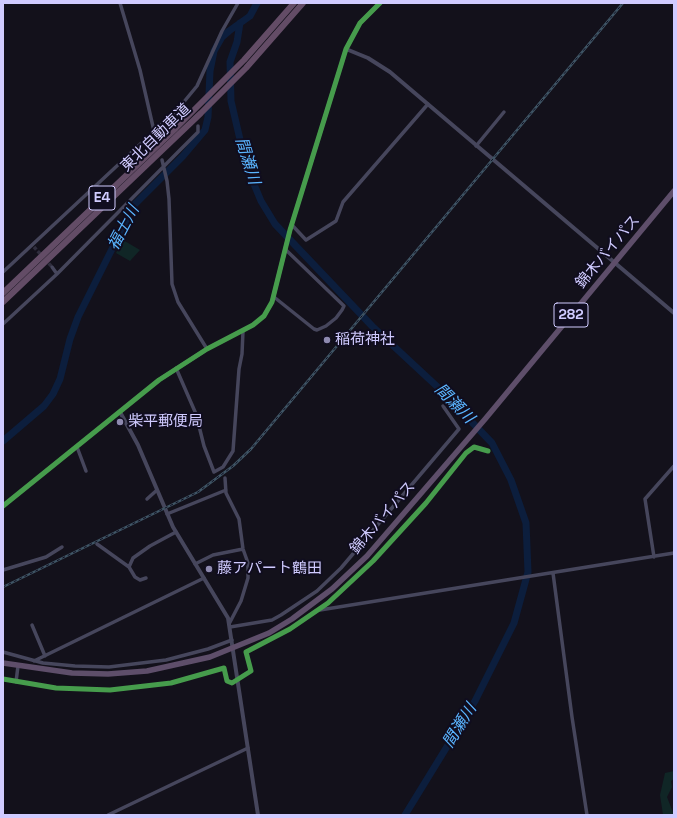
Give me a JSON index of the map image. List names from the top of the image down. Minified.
{"streets":{"highway":["東北自動車道","E4","錦木バイパス","282"]},"water":["間瀬川","福士川"],"places":["稲荷神社","柴平郵便局","藤アパート鶴田"]}
